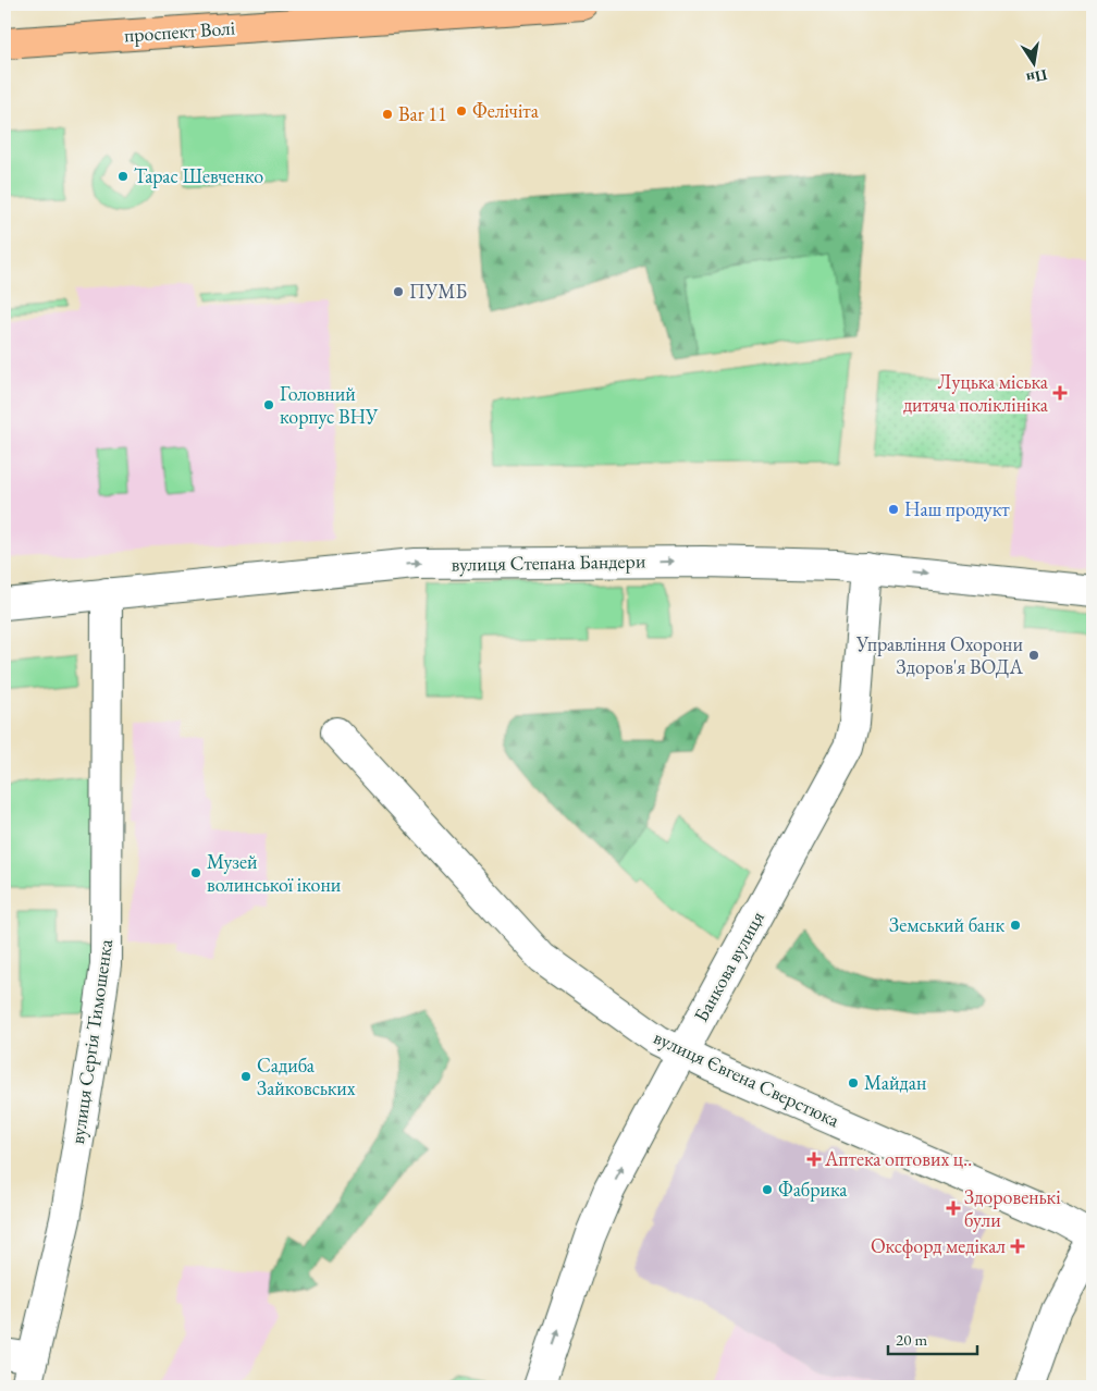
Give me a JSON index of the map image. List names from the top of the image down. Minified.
{"streets":{"main road":["проспект Волі"],"street":["вулиця Степана Бандери","Банкова вулиця","вулиця Сергія Тимошенка","вулиця Євгена Сверстюка"]},"crossings":[["вулиця Степана Бандери","Банкова вулиця"],["вулиця Степана Бандери","вулиця Сергія Тимошенка"],["Банкова вулиця","вулиця Євгена Сверстюка"]],"one_way":["вулиця Степана Бандери","Банкова вулиця"],"places":{"other":["Фелічіта","Bar 11","Тарас Шевченко","ПУМБ","Головний корпус ВНУ","Наш продукт","Управління Охорони Здоров'я ВОДА","Музей волинської ікони","Земський банк","Садиба Зайковських","Майдан","Фабрика"],"health":["Луцька міська дитяча поліклініка","Аптека оптових ц‥","Здоровенькі були","Оксфорд медікал"]},"scale_bar":"20 m","north":"bottom"}
